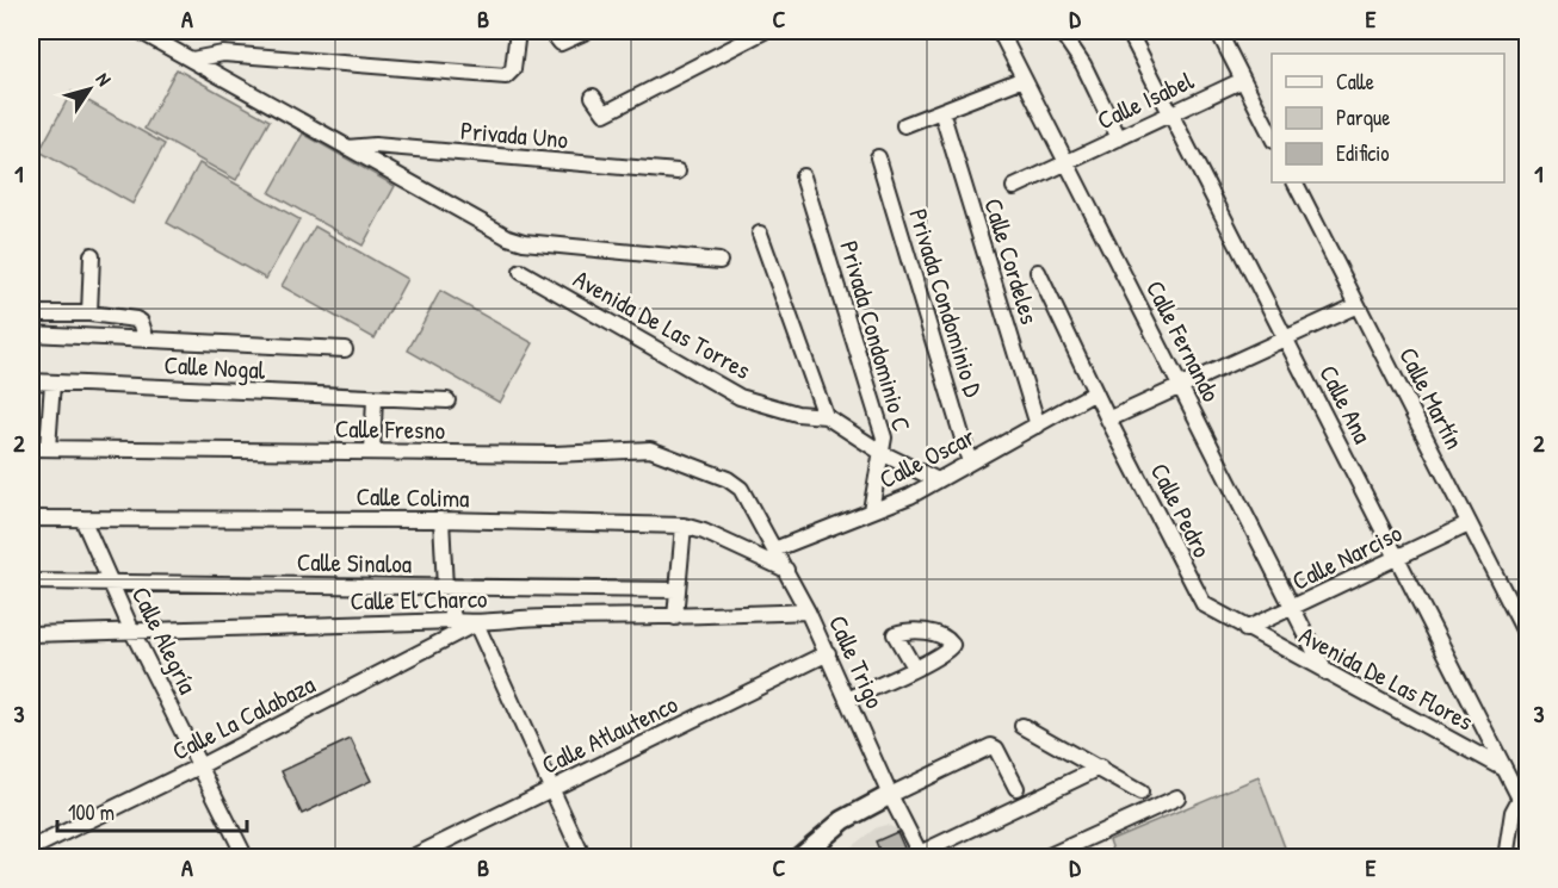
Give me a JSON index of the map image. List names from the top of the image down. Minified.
{"streets":{"street":["Calle Isabel","Privada Uno","Calle Cordeles","Privada Condominio D","Avenida De Las Torres","Privada Condominio C","Calle Fernando","Calle Nogal","Calle Martín","Calle Ana","Calle Fresno","Calle Oscar","Calle Colima","Calle Pedro","Calle Narciso","Calle Sinaloa","Calle El Charco","Calle Alegría","Calle Trigo","Avenida De Las Flores","Calle La Calabaza","Calle Atlautenco"]},"crossings":[["Calle Isabel","Calle Fernando"],["Calle Isabel","Calle Ana"],["Calle Cordeles","Calle Oscar"],["Privada Condominio D","Calle Oscar"],["Avenida De Las Torres","Privada Condominio C"],["Avenida De Las Torres","Calle Oscar"],["Privada Condominio C","Calle Oscar"],["Calle Fernando","Calle Narciso"],["Calle Fernando","Avenida De Las Flores"],["Calle Martín","Calle Narciso"],["Calle Ana","Calle Narciso"],["Calle Ana","Avenida De Las Flores"],["Calle Fresno","Calle Trigo"],["Calle Oscar","Calle Pedro"],["Calle Oscar","Calle Trigo"],["Calle Colima","Calle Alegría"],["Calle Colima","Calle Trigo"],["Calle Pedro","Calle Narciso"],["Calle Pedro","Avenida De Las Flores"],["Calle Narciso","Avenida De Las Flores"],["Calle Sinaloa","Calle Alegría"],["Calle El Charco","Calle Alegría"],["Calle El Charco","Calle Trigo"],["Calle El Charco","Calle La Calabaza"],["Calle Alegría","Calle La Calabaza"],["Calle Trigo","Calle Atlautenco"]],"legend":["Calle","Parque","Edificio"],"scale_bar":"100 m","north":"top right","grid":{"columns":["A","B","C","D","E"],"rows":["1","2","3"]}}
